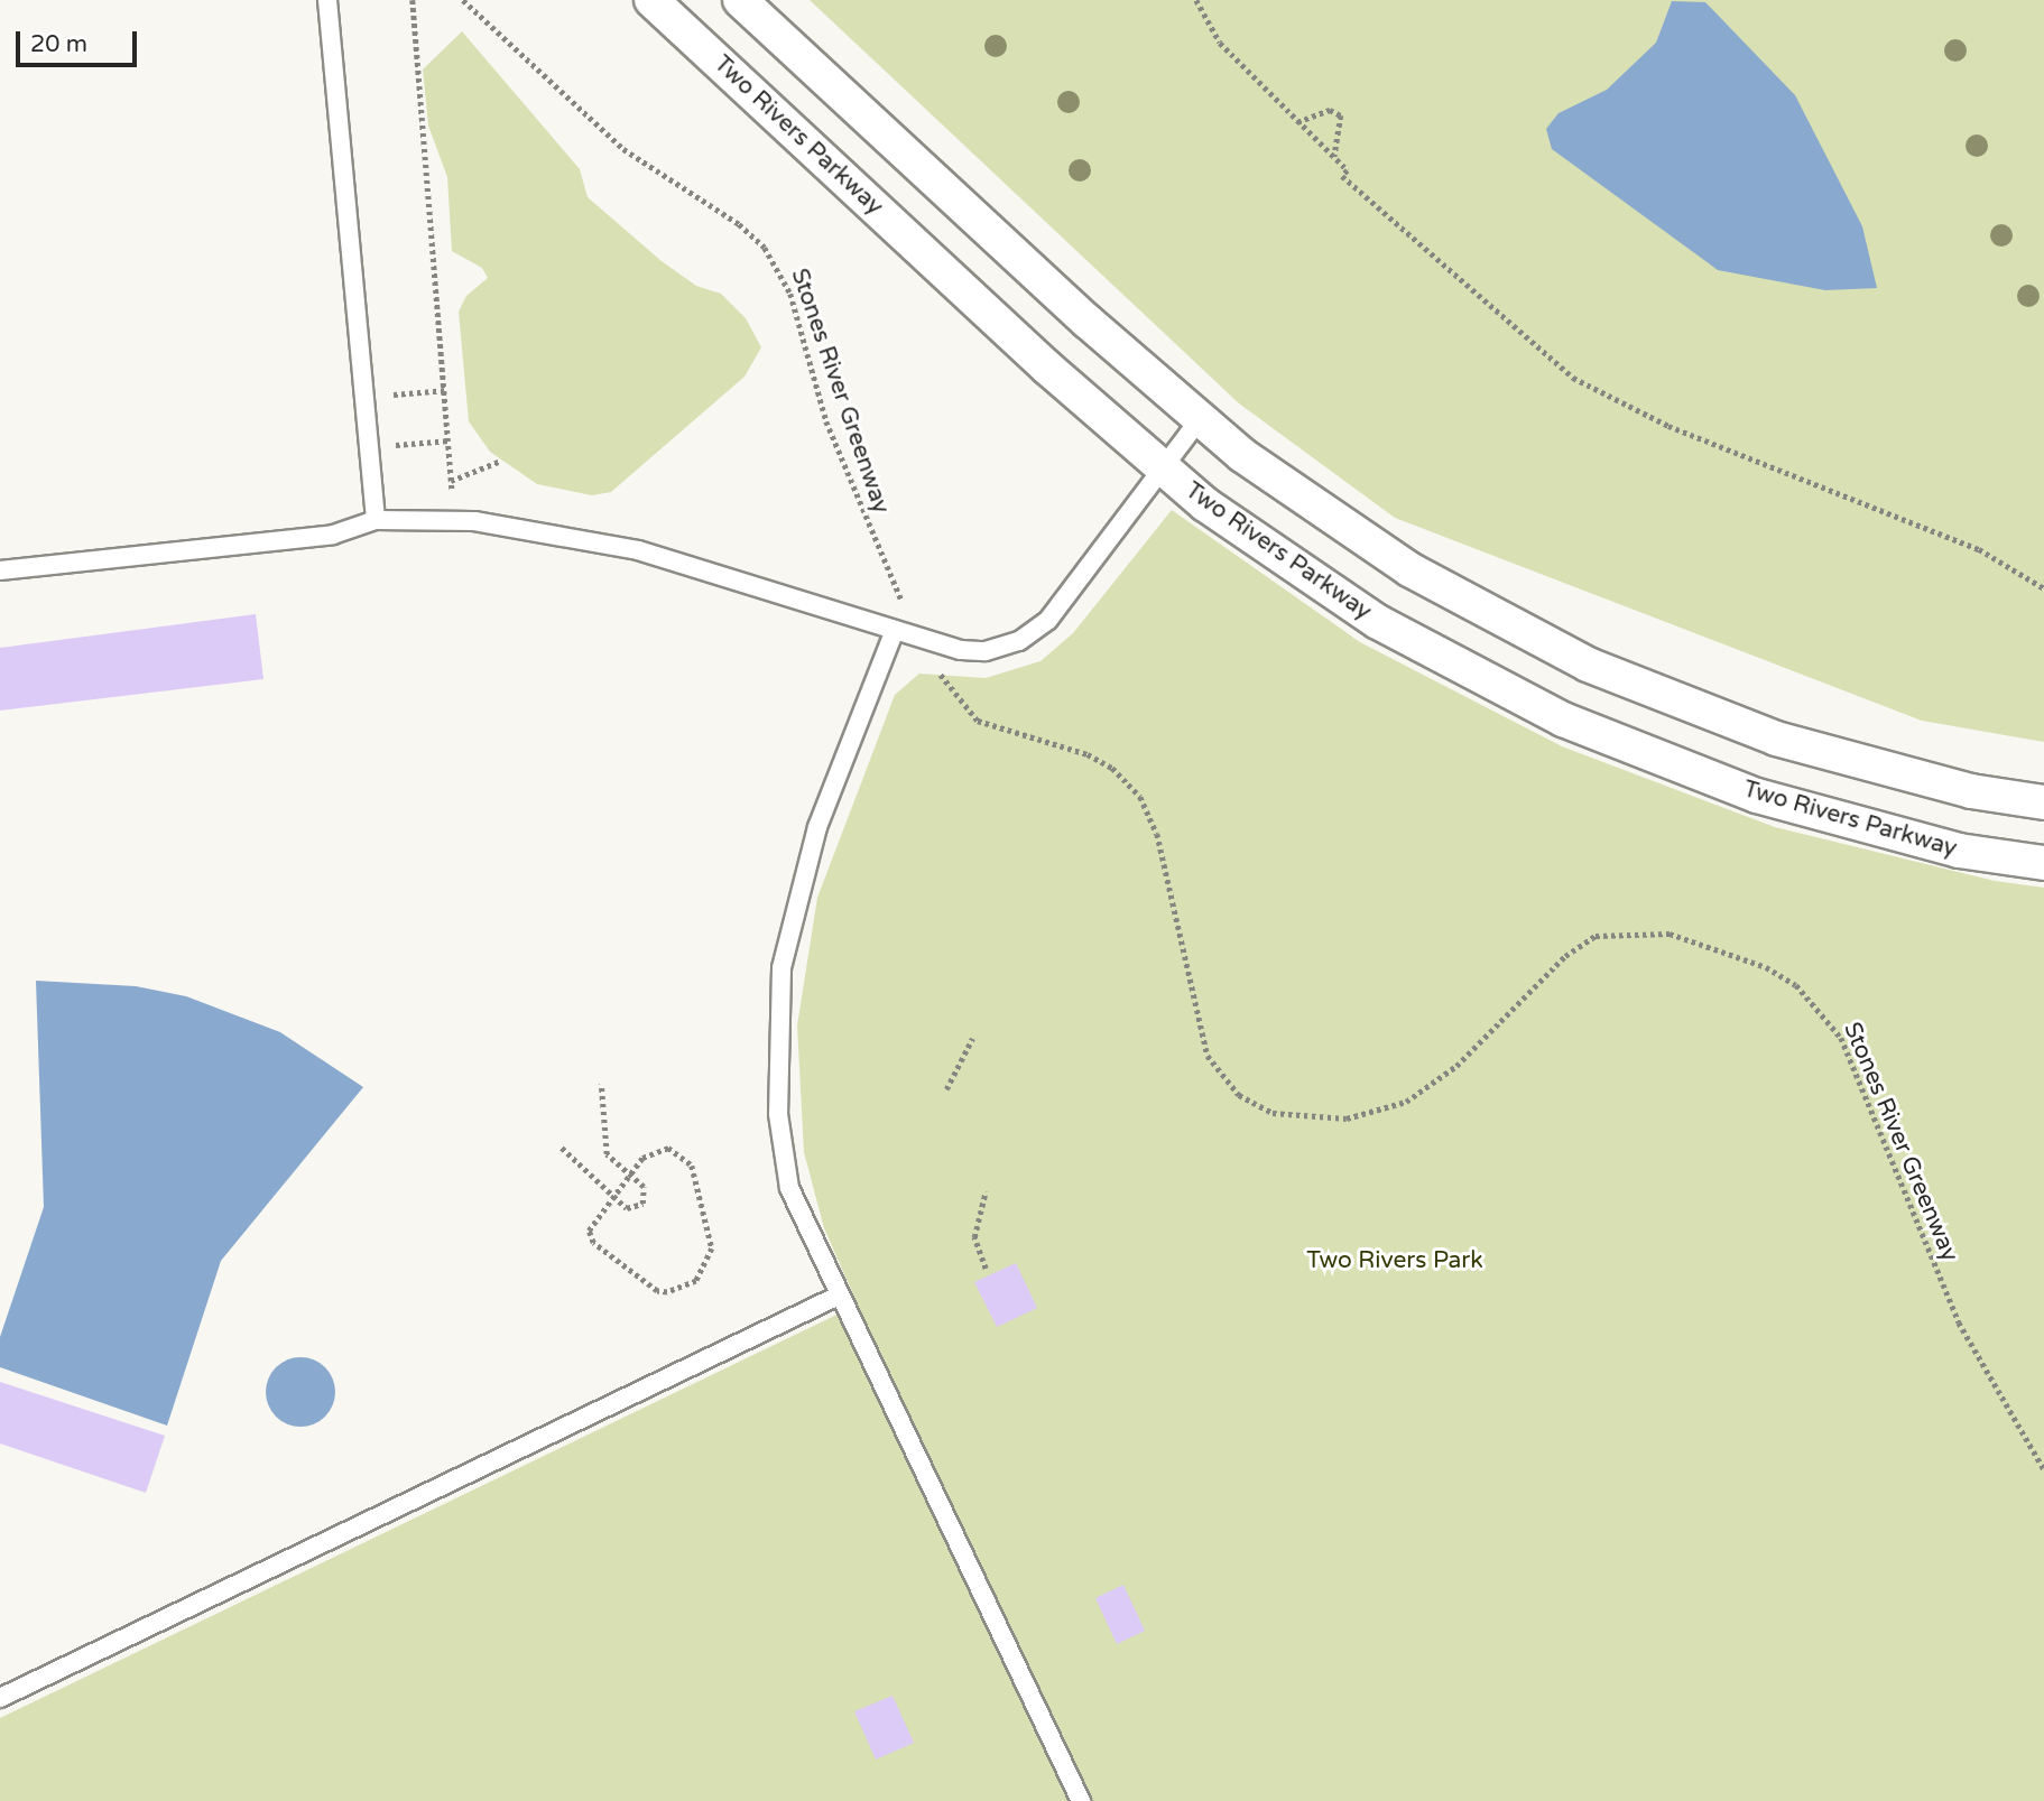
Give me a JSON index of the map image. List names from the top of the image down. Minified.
{"streets":{"street":["Two Rivers Parkway"],"path":["Stones River Greenway"]},"parks":["Two Rivers Park"],"scale_bar":"20 m"}
